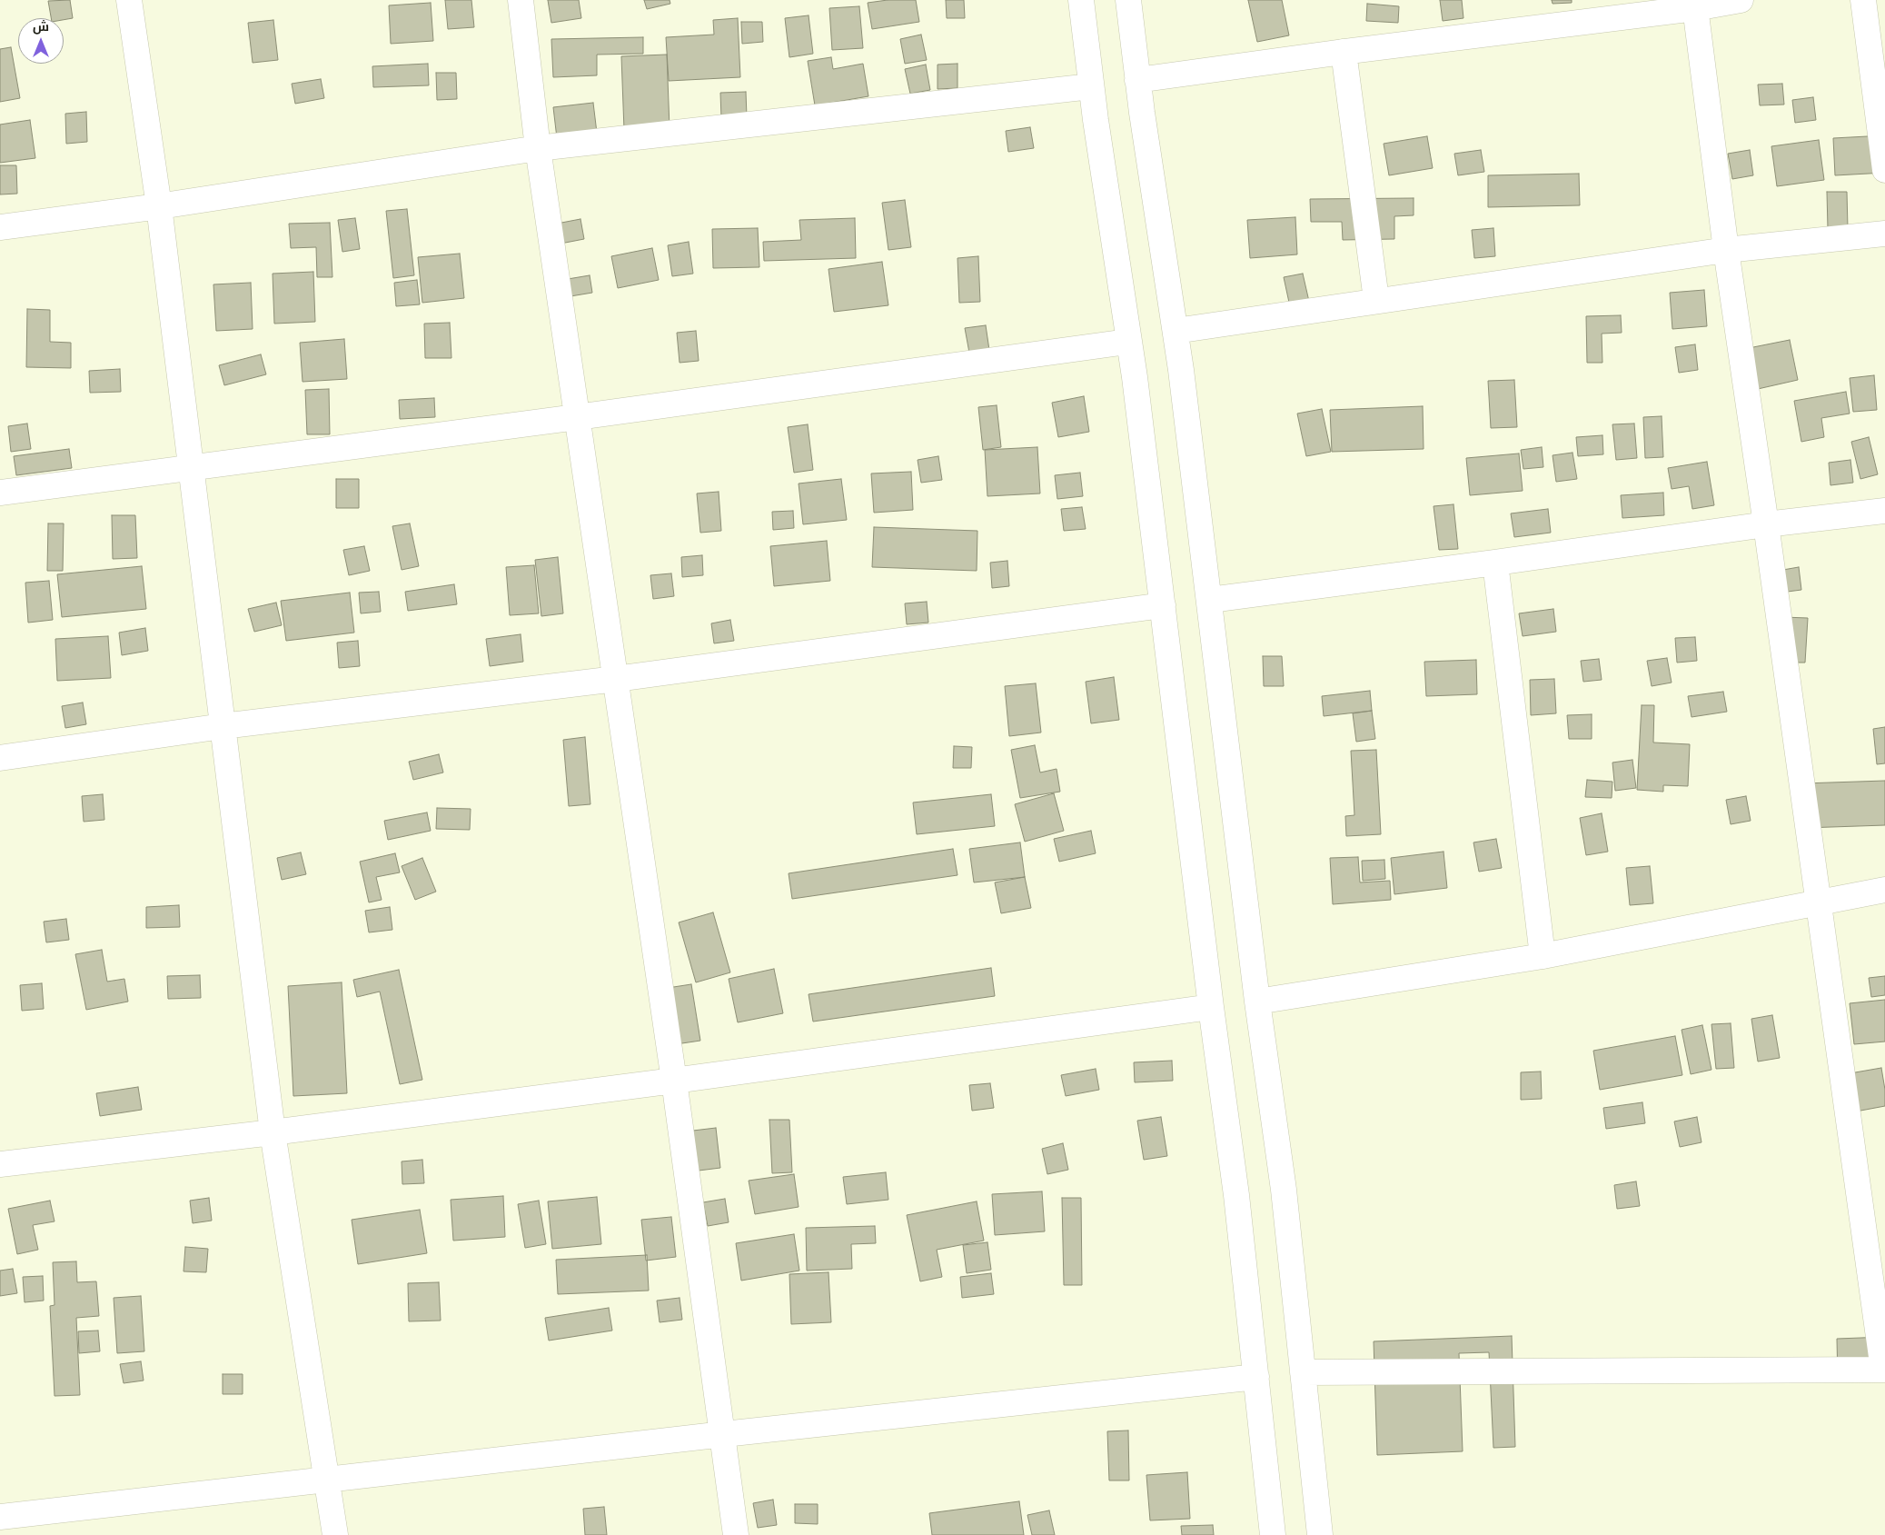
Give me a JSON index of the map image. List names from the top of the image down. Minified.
{"north":"top"}
